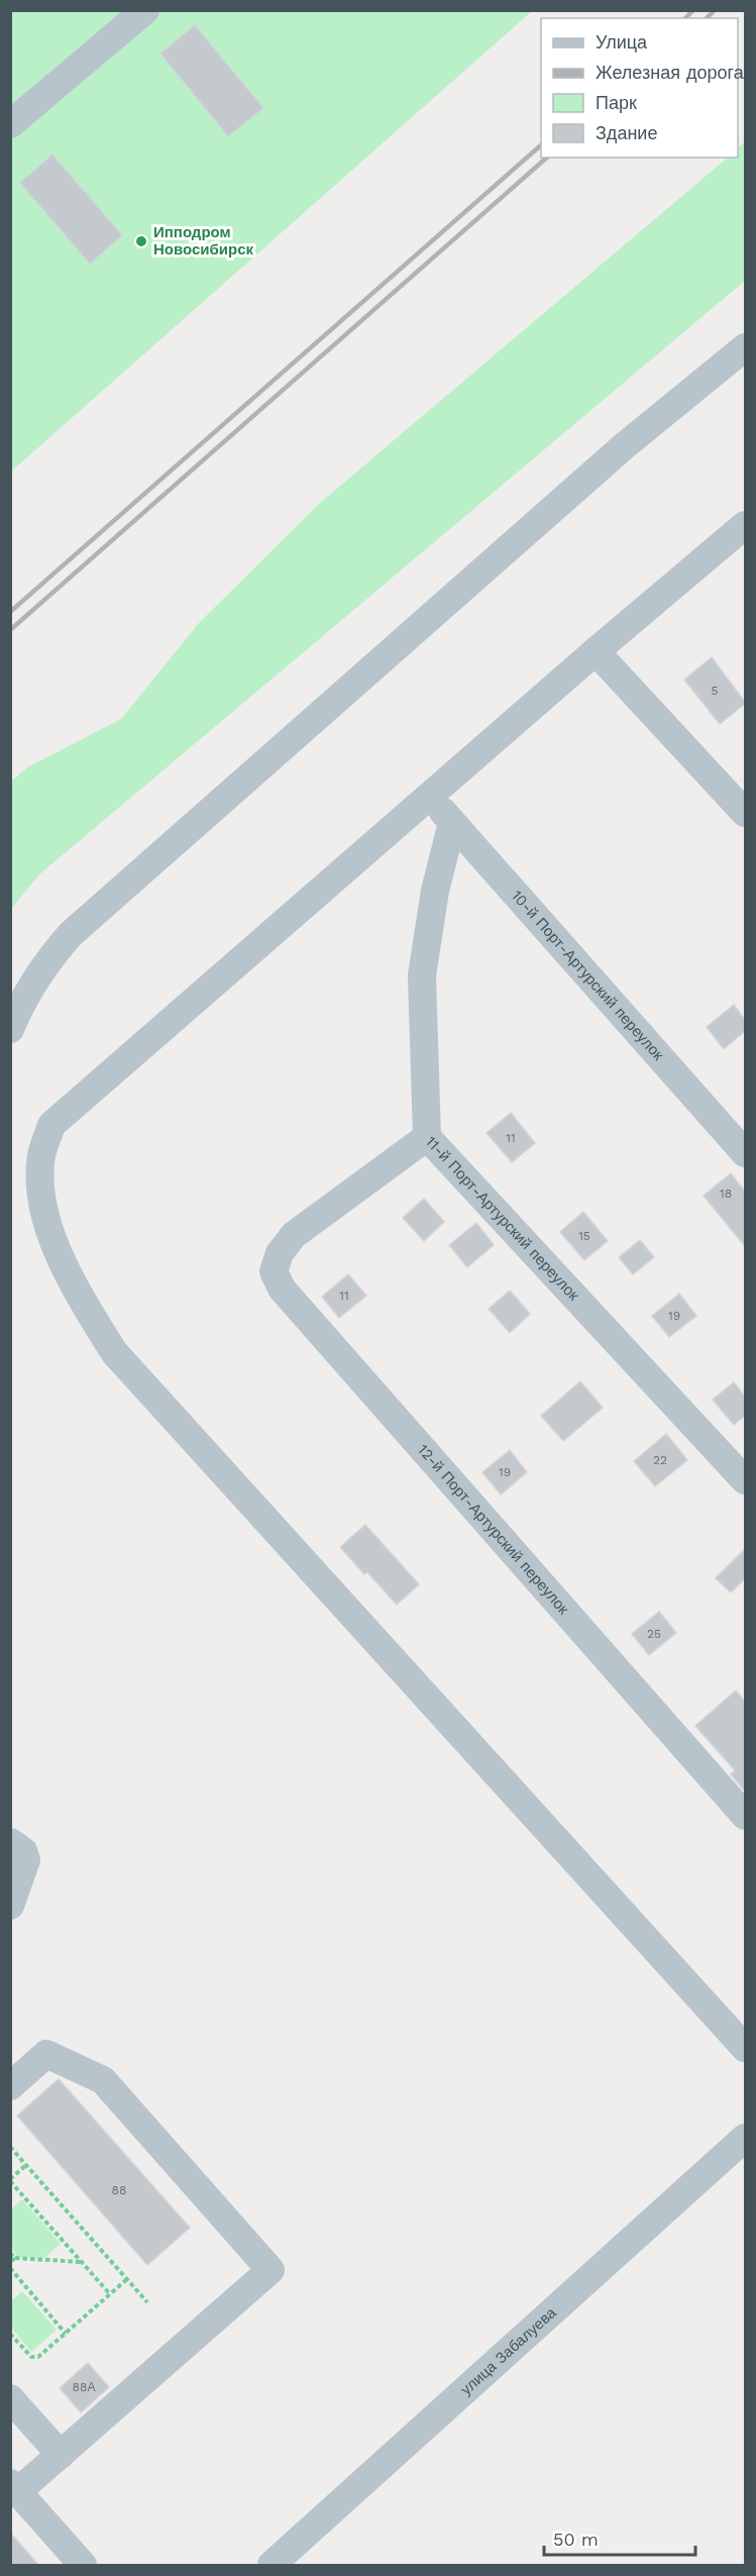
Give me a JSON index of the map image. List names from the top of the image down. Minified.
{"streets":{"street":["10-й Порт-Артурский переулок","11-й Порт-Артурский переулок","12-й Порт-Артурский переулок","улица Забалуева"]},"crossings":[["10-й Порт-Артурский переулок","11-й Порт-Артурский переулок"],["11-й Порт-Артурский переулок","12-й Порт-Артурский переулок"]],"places":["Ипподром Новосибирск"],"house_numbers":["5","11","18","15","11","19","22","19","25","88","88А"],"legend":["Улица","Железная дорога","Парк","Здание"],"scale_bar":"50 m"}
